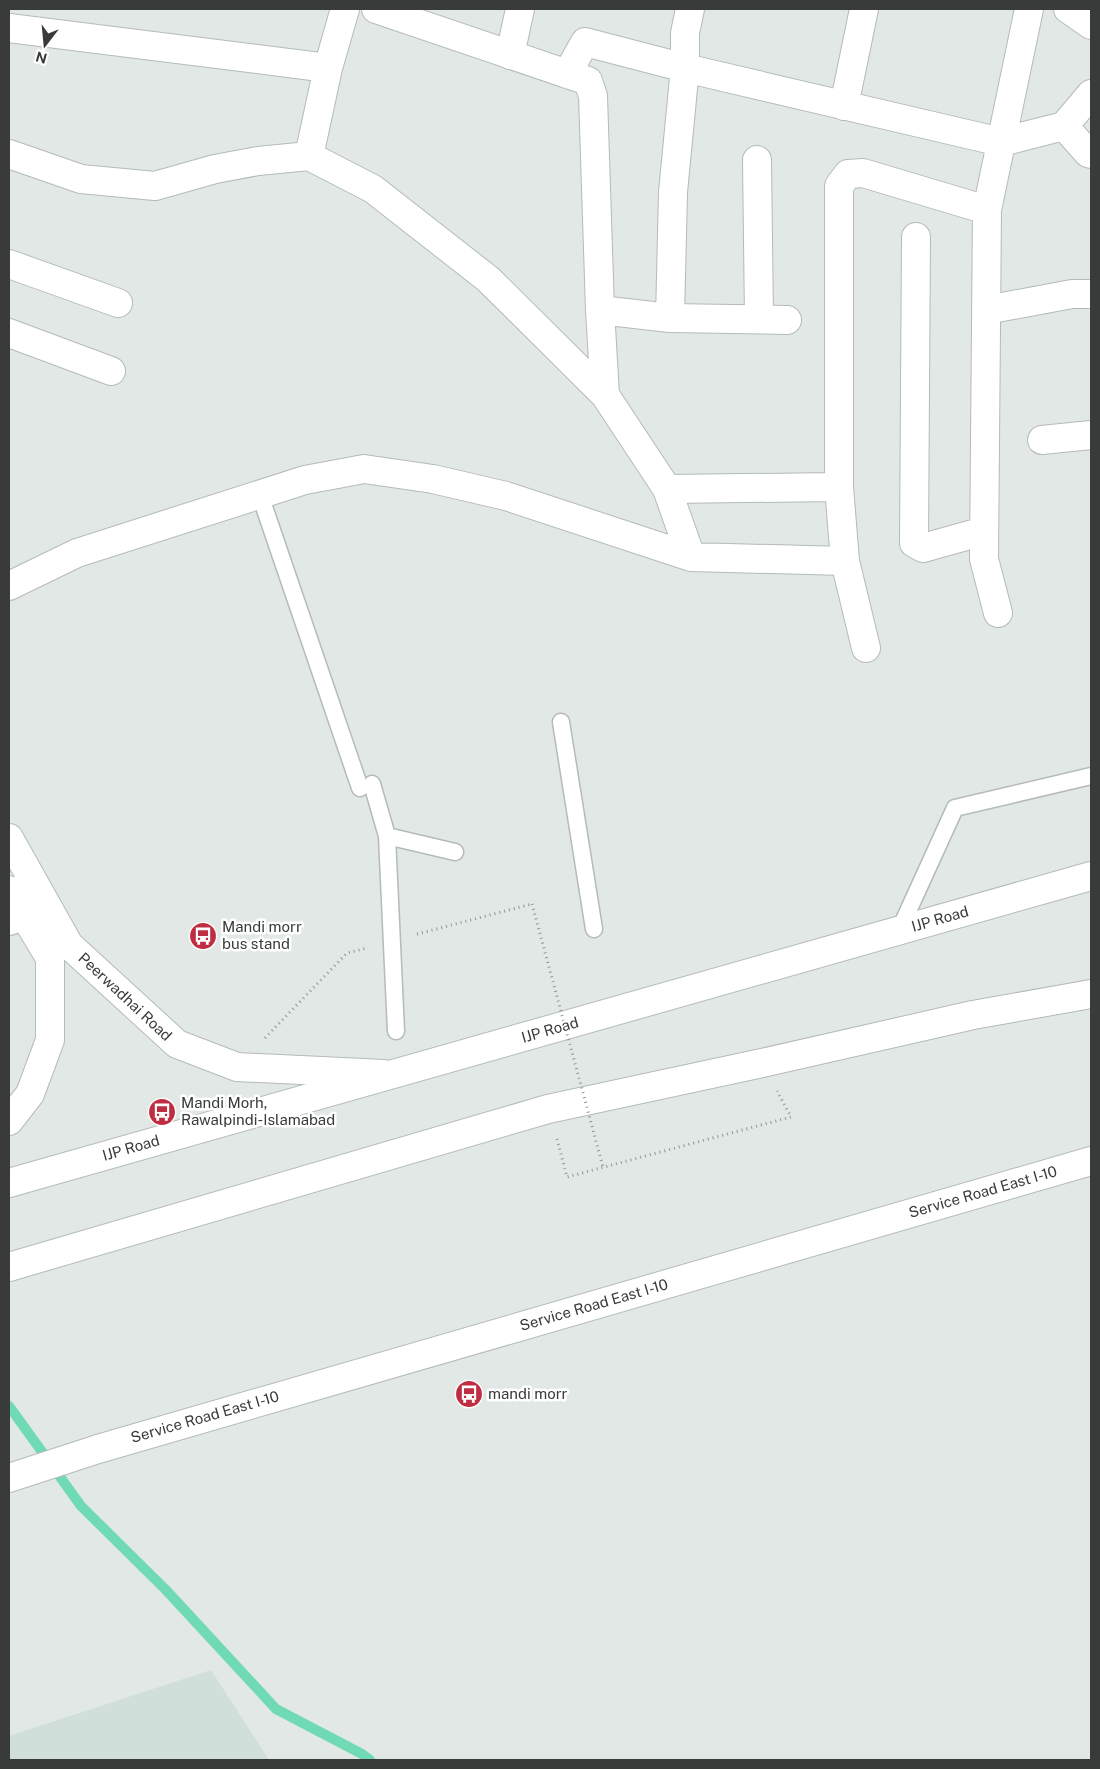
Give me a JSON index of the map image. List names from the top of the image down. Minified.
{"streets":{"main road":["IJP Road","Peerwadhai Road","Service Road East I-10"]},"crossings":[["IJP Road","Peerwadhai Road"]],"places":{"bus stop":["Mandi morr bus stand","Mandi Morh, Rawalpindi-Islamabad","mandi morr"]},"north":"bottom"}
